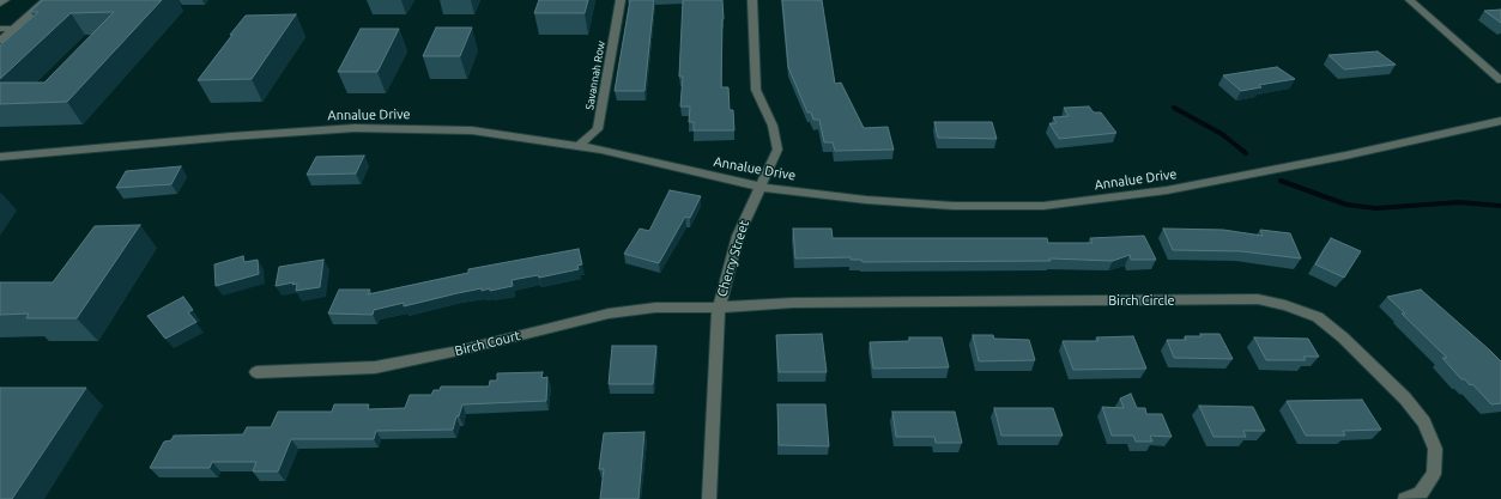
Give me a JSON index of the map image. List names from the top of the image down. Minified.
{"streets":{"street":["Savannah Row","Annalue Drive","Cherry Street","Birch Circle","Birch Court"]},"crossings":[["Savannah Row","Annalue Drive"],["Annalue Drive","Cherry Street"],["Cherry Street","Birch Circle"],["Cherry Street","Birch Court"],["Birch Circle","Birch Court"]]}
